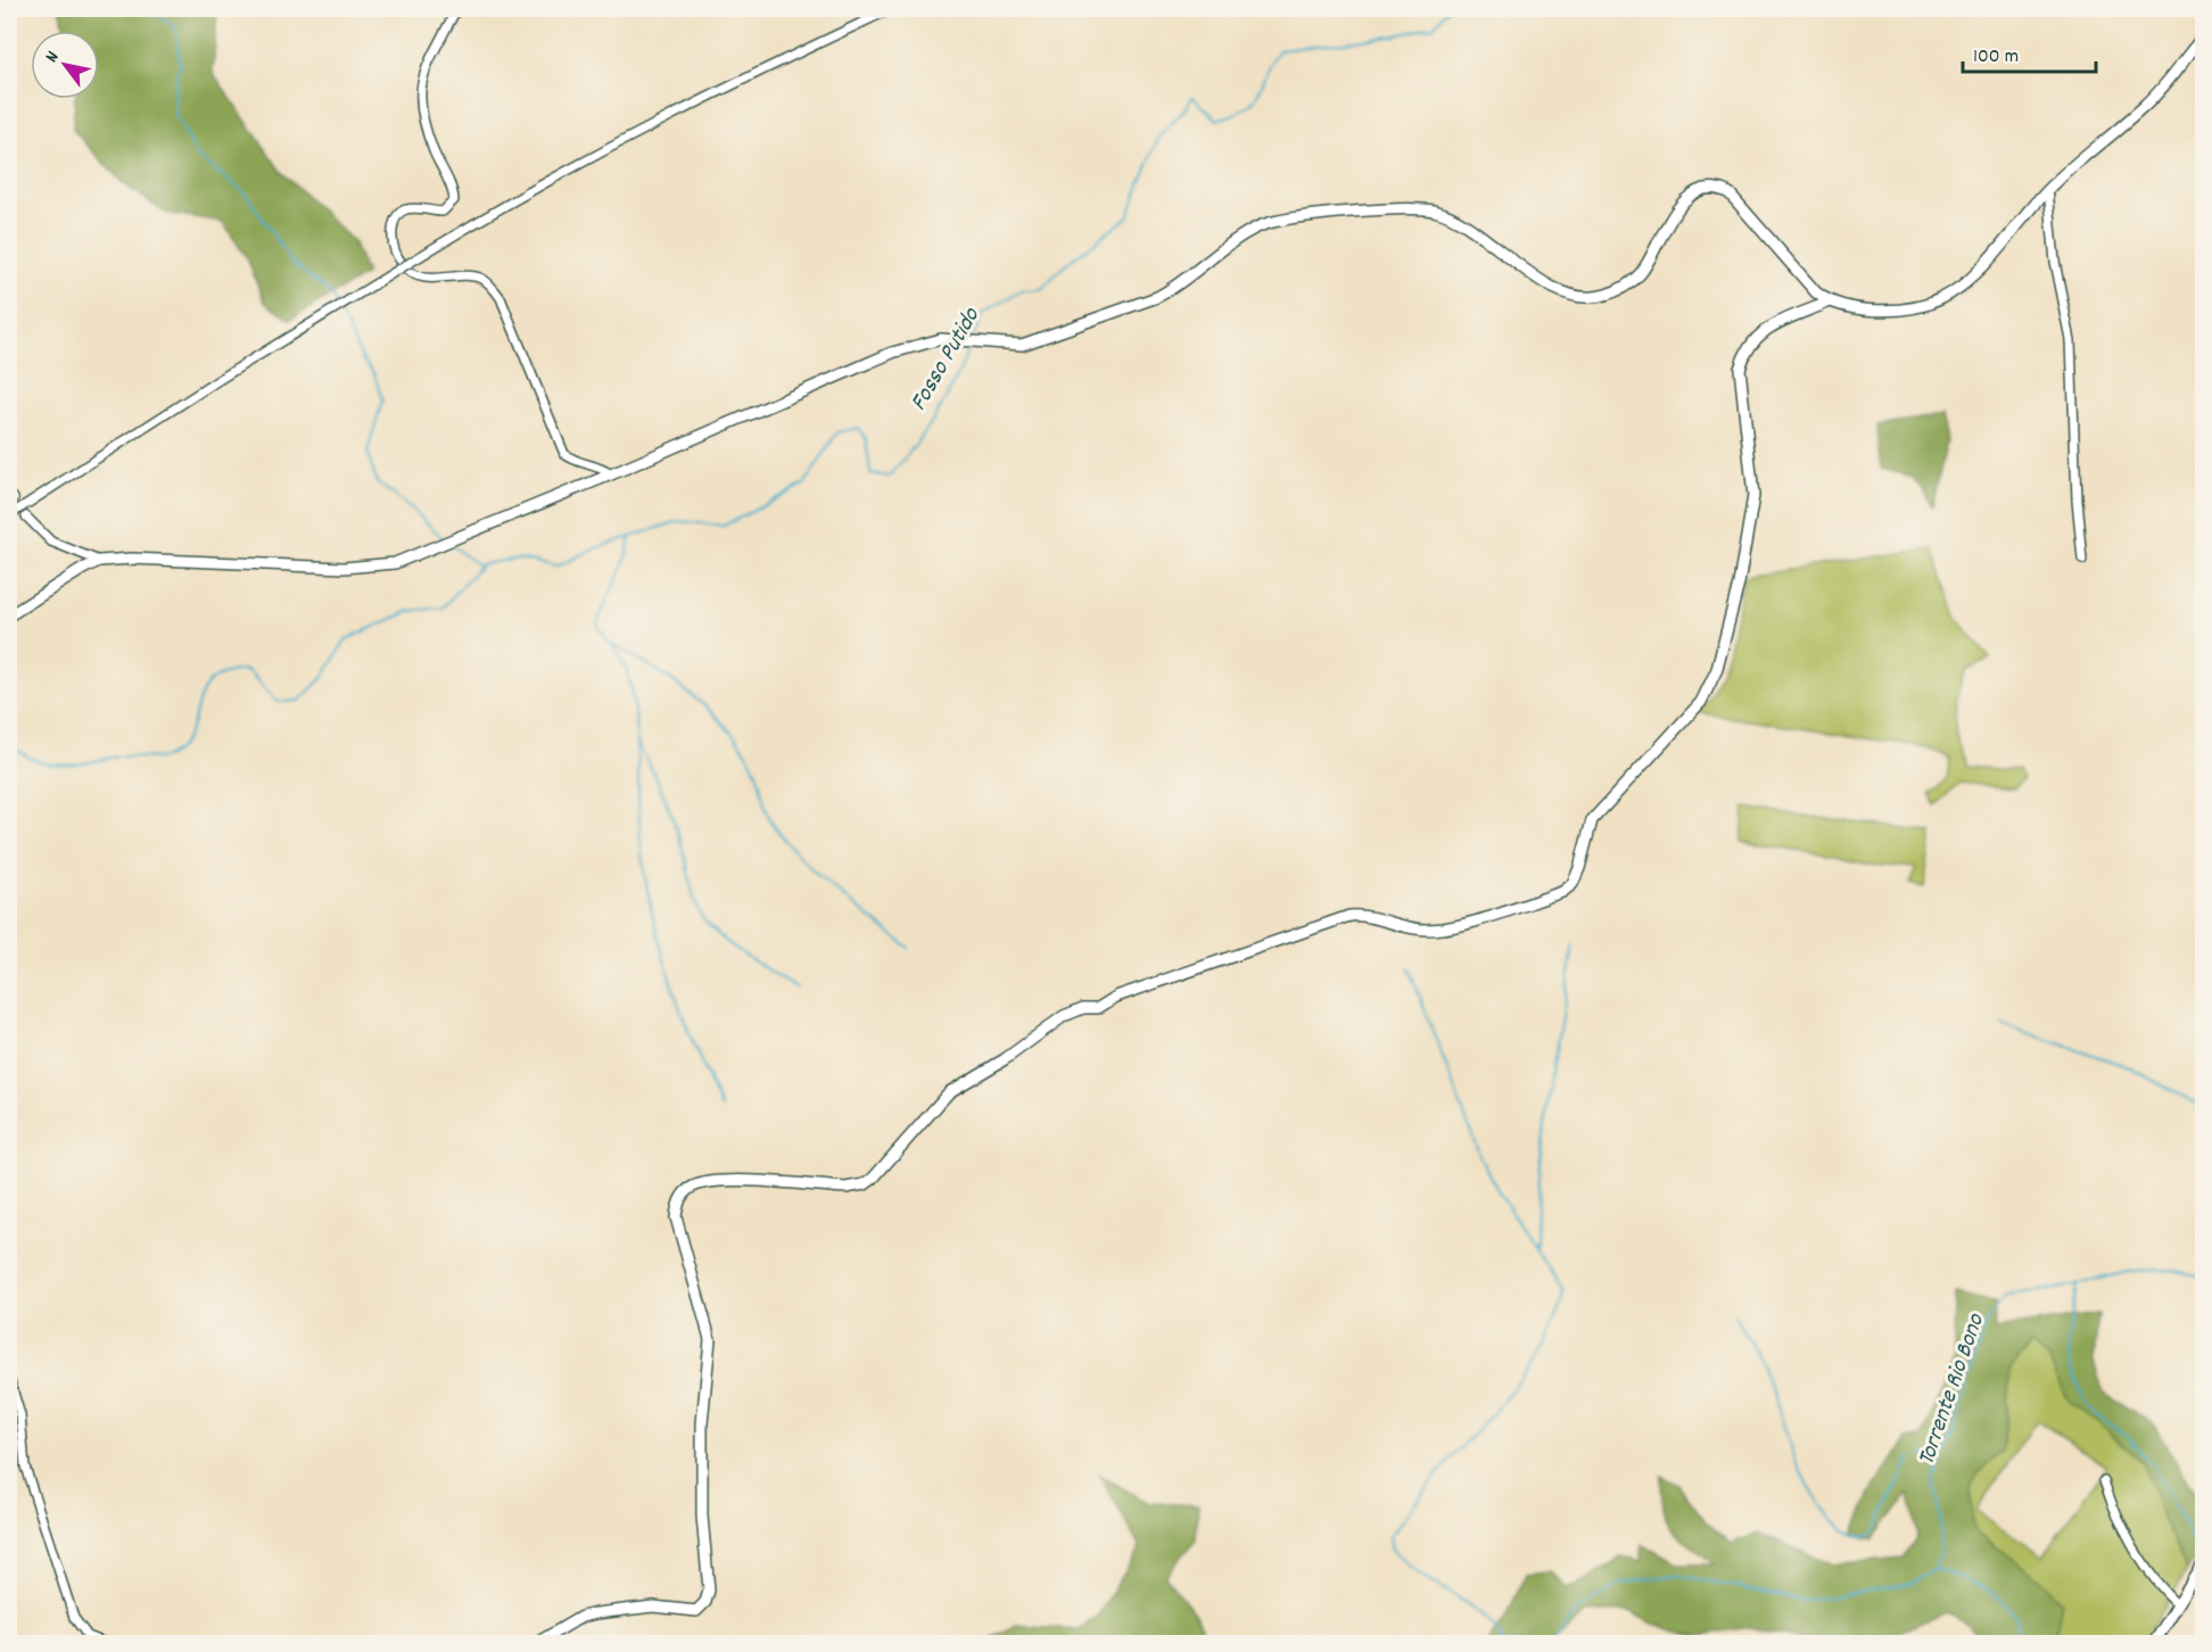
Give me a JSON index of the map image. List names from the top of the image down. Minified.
{"water":["Fosso Putido","Torrente Rio Bono"],"scale_bar":"100 m","north":"top left"}
